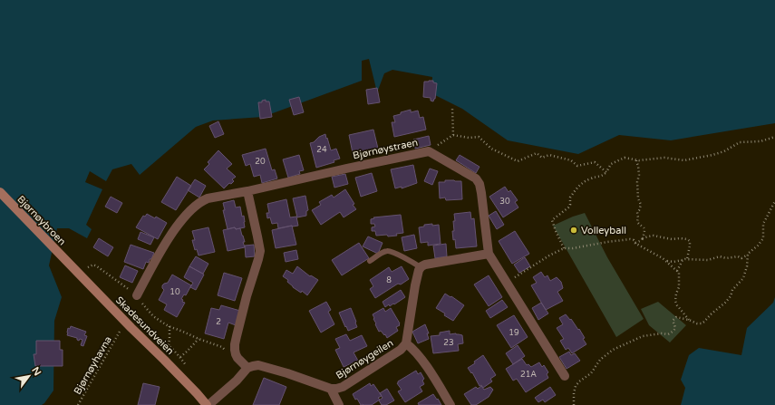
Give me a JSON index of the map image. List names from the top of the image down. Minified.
{"streets":{"street":["Bjørnøystraen","Bjørnøybroen","Skadesundveien","Bjørnøygeilen"],"path":["Bjørnøyhavna"]},"crossings":[["Bjørnøybroen","Skadesundveien"]],"places":["Volleyball"],"house_numbers":["24","20","30","8","10","2","19","23","21A"],"north":"top right"}
